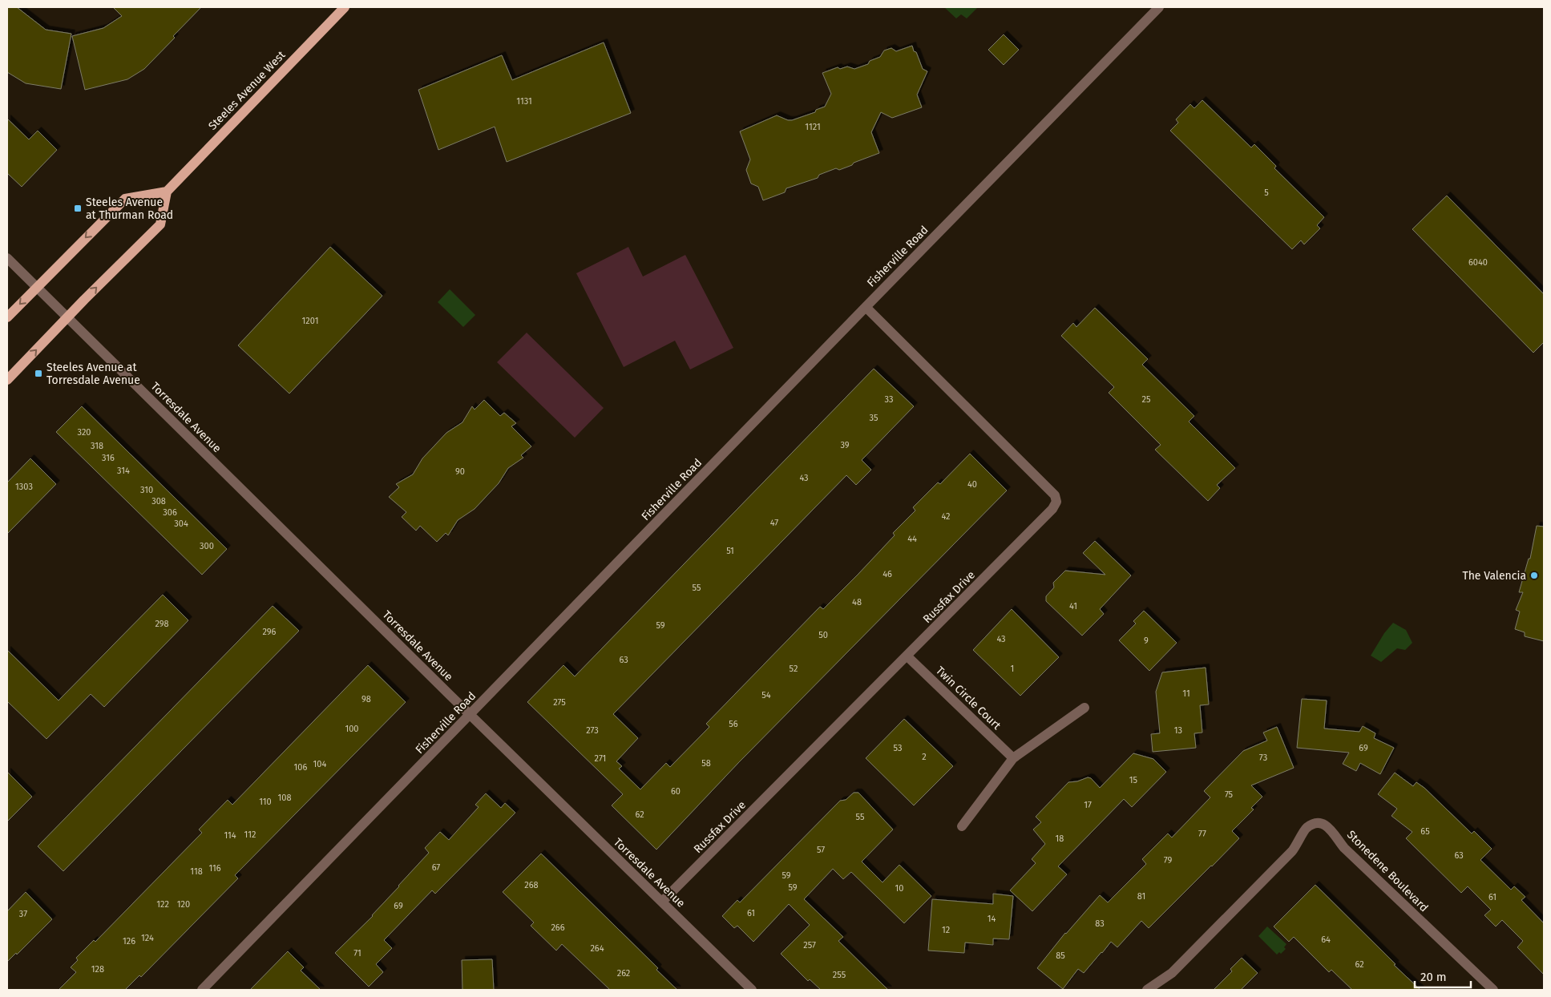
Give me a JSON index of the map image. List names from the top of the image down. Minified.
{"streets":{"main road":["Steeles Avenue West"],"street":["Fisherville Road","Torresdale Avenue","Russfax Drive","Twin Circle Court","Stonedene Boulevard"]},"crossings":[["Fisherville Road","Torresdale Avenue"],["Fisherville Road","Russfax Drive"],["Torresdale Avenue","Russfax Drive"],["Russfax Drive","Twin Circle Court"]],"places":{"transit":["Steeles Avenue at Thurman Road","Steeles Avenue at Torresdale Avenue"],"other":["The Valencia"]},"house_numbers":["1131","1121","5","6040","1201","33","25","35","320","39","318","316","314","90","43","40","1303","310","308","306","42","47","304","44","300","51","46","55","48","41","298","59","296","50","43","9","63","52","1","11","54","98","275","56","100","273","13","53","69","2","73","271","58","104","106","15","60","75","108","110","17","62","55","65","77","112","114","18","57","63","79","67","116","118","59","268","59","10","81","61","122","120","69","61","37","14","83","266","12","124","64","126","257","264","71","85","62","128","262","255"],"scale_bar":"20 m"}
